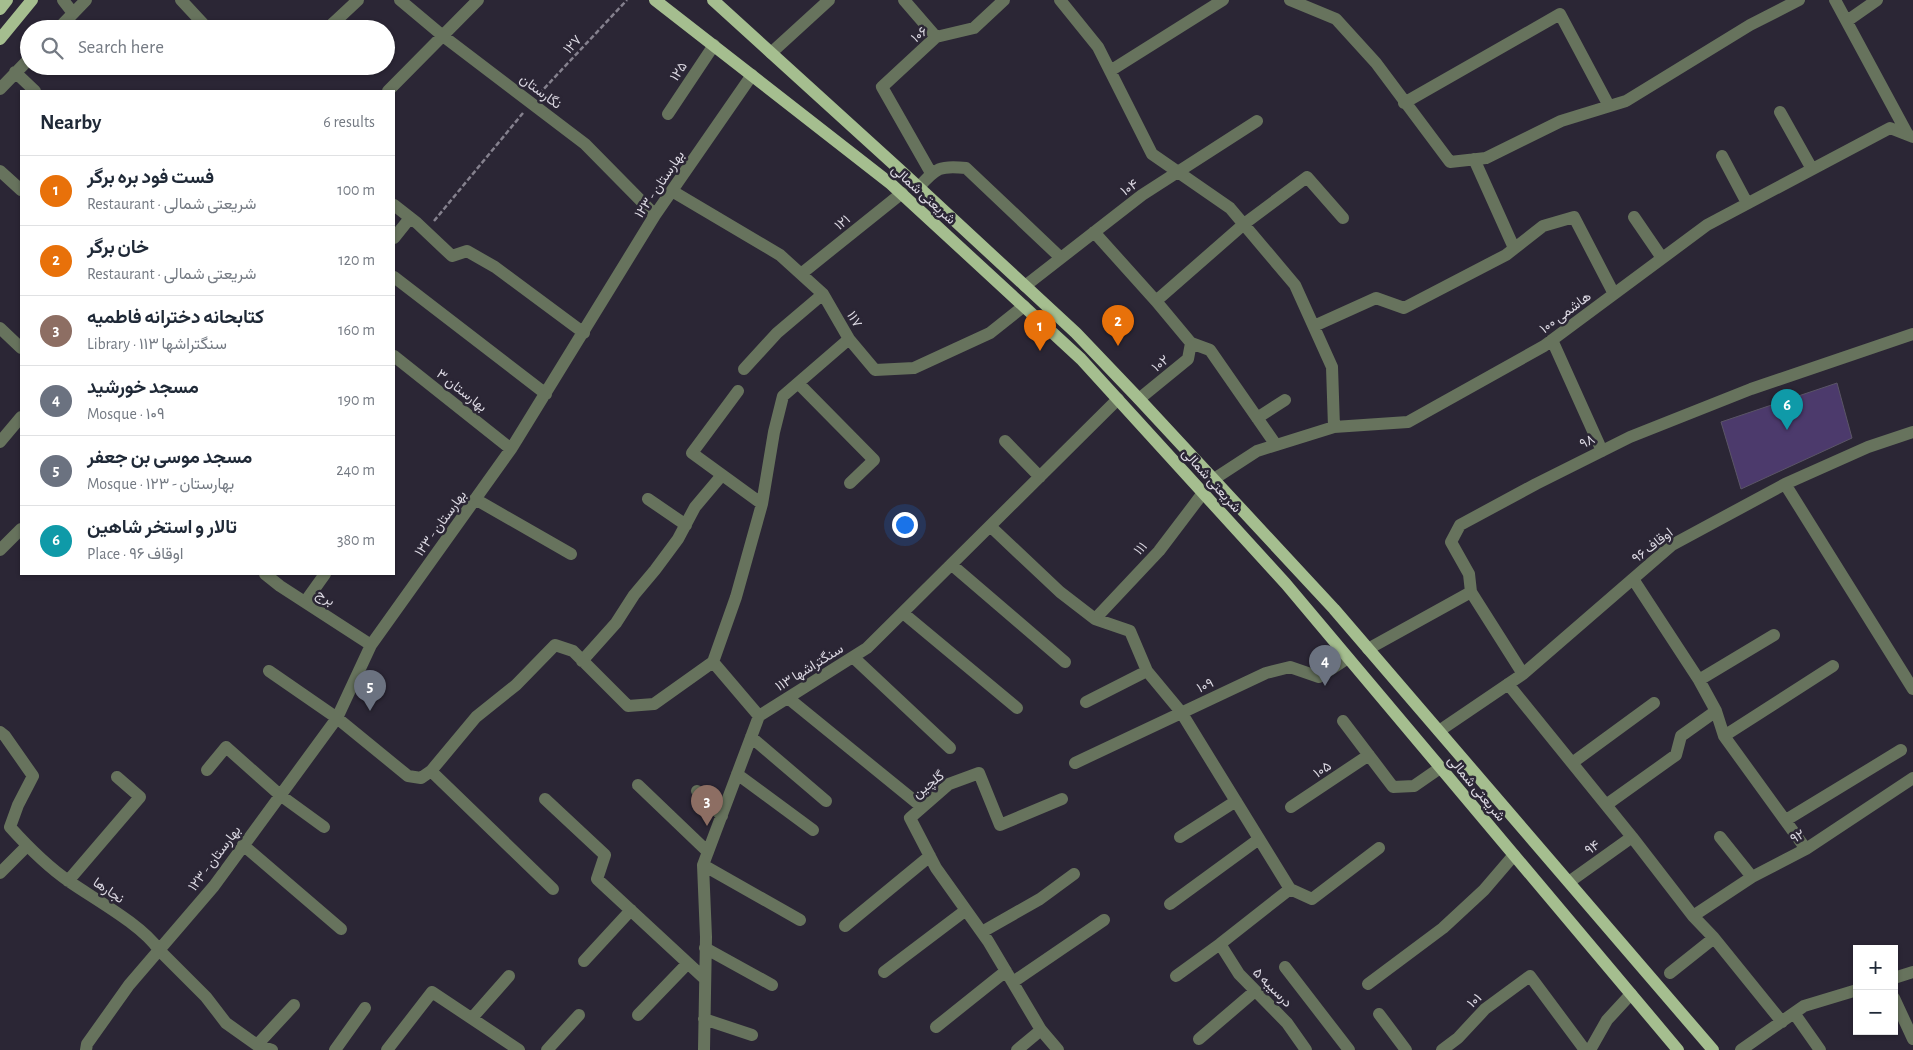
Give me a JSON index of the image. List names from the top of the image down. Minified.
{"streets":{"main road":["شریعتی شمالی"],"street":["۱۰۶","۱۲۵","نگارستان","بهارستان - ۱۲۳","۱۰۴","۱۲۱","هاشمی ۱۰۰","۱۱۷","۱۰۲","بهارستان ۳","۹۸","اوقاف ۹۶","۱۱۱","برج","سنگتراشها ۱۱۳","۱۰۹","۱۰۵","گلچین","۹۲","۹۴","نجارها","درسیبه ۵","۱۰۱"],"path":["۱۲۷"]},"crossings":[["۱۲۷","نگارستان"],["۱۲۵","شریعتی شمالی"],["نگارستان","بهارستان - ۱۲۳"],["بهارستان - ۱۲۳","شریعتی شمالی"],["بهارستان - ۱۲۳","۱۱۷"],["بهارستان - ۱۲۳","بهارستان ۳"],["بهارستان - ۱۲۳","برج"],["بهارستان - ۱۲۳","نجارها"],["۱۰۴","شریعتی شمالی"],["شریعتی شمالی","۱۲۱"],["شریعتی شمالی","هاشمی ۱۰۰"],["شریعتی شمالی","۱۱۷"],["شریعتی شمالی","۱۰۲"],["شریعتی شمالی","اوقاف ۹۶"],["شریعتی شمالی","۱۱۱"],["شریعتی شمالی","سنگتراشها ۱۱۳"],["شریعتی شمالی","۱۰۹"],["شریعتی شمالی","۹۴"],["۱۲۱","۱۱۷"]],"page":{"search":"Search here","heading":["Nearby","6 results"],"list":[{"mark":"1","name":"فست فود بره برگر","note":"Restaurant · شریعتی شمالی","value":"100 m"},{"mark":"2","name":"خان برگر","note":"Restaurant · شریعتی شمالی","value":"120 m"},{"mark":"3","name":"کتابحانه دخترانه فاطمیه","note":"Library · سنگتراشها ۱۱۳","value":"160 m"},{"mark":"4","name":"مسجد خورشید","note":"Mosque · ۱۰۹","value":"190 m"},{"mark":"5","name":"مسجد موسی بن جعفر","note":"Mosque · بهارستان - ۱۲۳","value":"240 m"},{"mark":"6","name":"تالار و استخر شاهین","note":"Place · اوقاف ۹۶","value":"380 m"}],"pins":["2","1","6","4","5","3"],"map_buttons":["+","−"]}}
